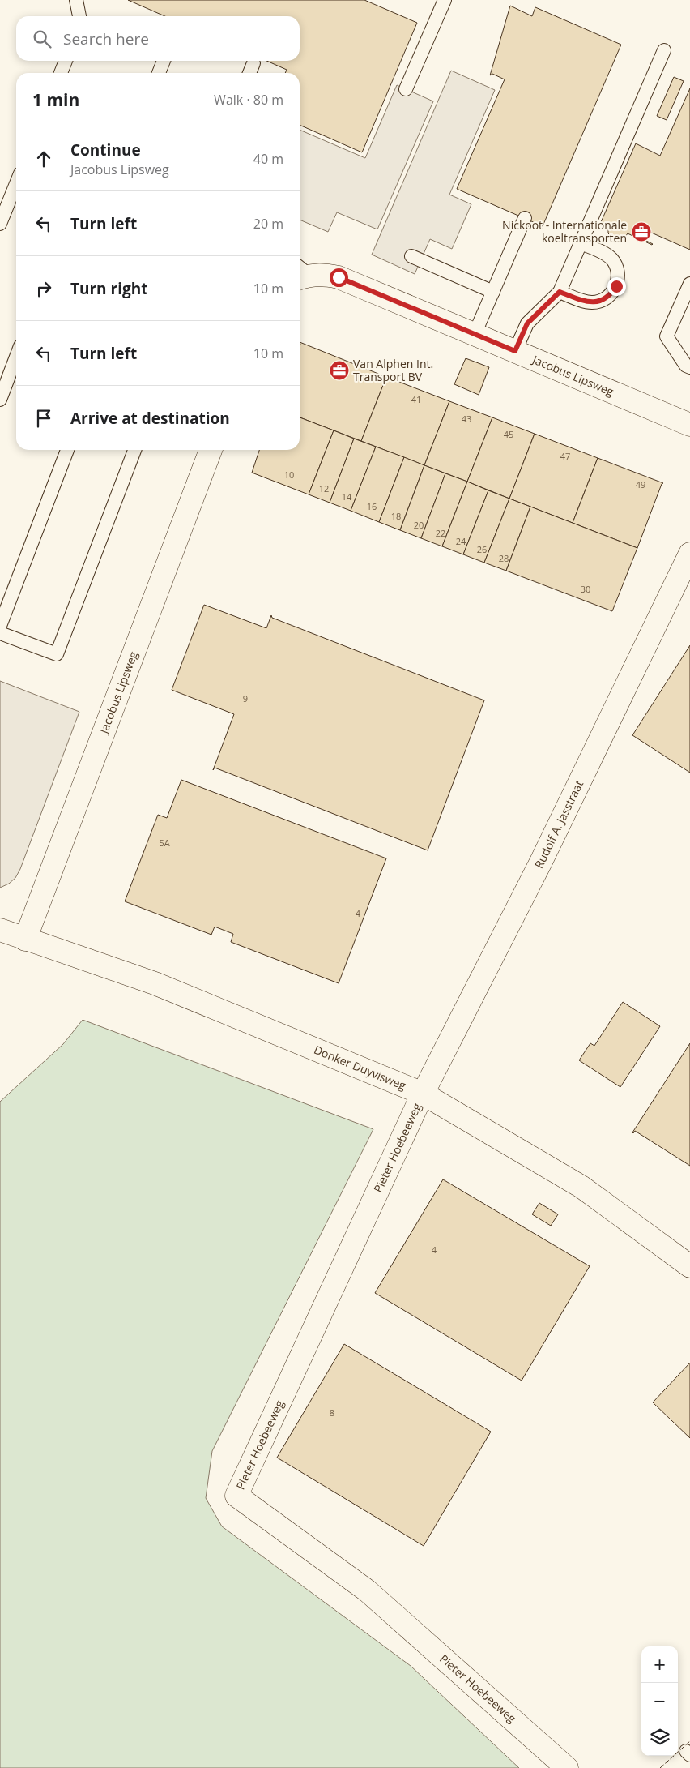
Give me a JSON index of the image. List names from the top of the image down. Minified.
{"streets":{"street":["Jacobus Lipsweg","Rudolf A. Jasstraat","Donker Duyvisweg","Pieter Hoebeeweg"]},"crossings":[["Jacobus Lipsweg","Donker Duyvisweg"],["Rudolf A. Jasstraat","Donker Duyvisweg"],["Rudolf A. Jasstraat","Pieter Hoebeeweg"],["Donker Duyvisweg","Pieter Hoebeeweg"]],"places":{"office":["Nickoot - Internationale koeltransporten","Van Alphen Int. Transport BV"]},"house_numbers":["41","43","45","47","10","49","12","14","16","18","20","22","24","26","28","30","9","5A","4","4","8"],"page":{"search":"Search here","heading":["1 min","Walk · 80 m"],"list":[["Continue","Jacobus Lipsweg","40 m"],["Turn left","20 m"],["Turn right","10 m"],["Turn left","10 m"],"Arrive at destination"],"map_buttons":["+","−"]}}
